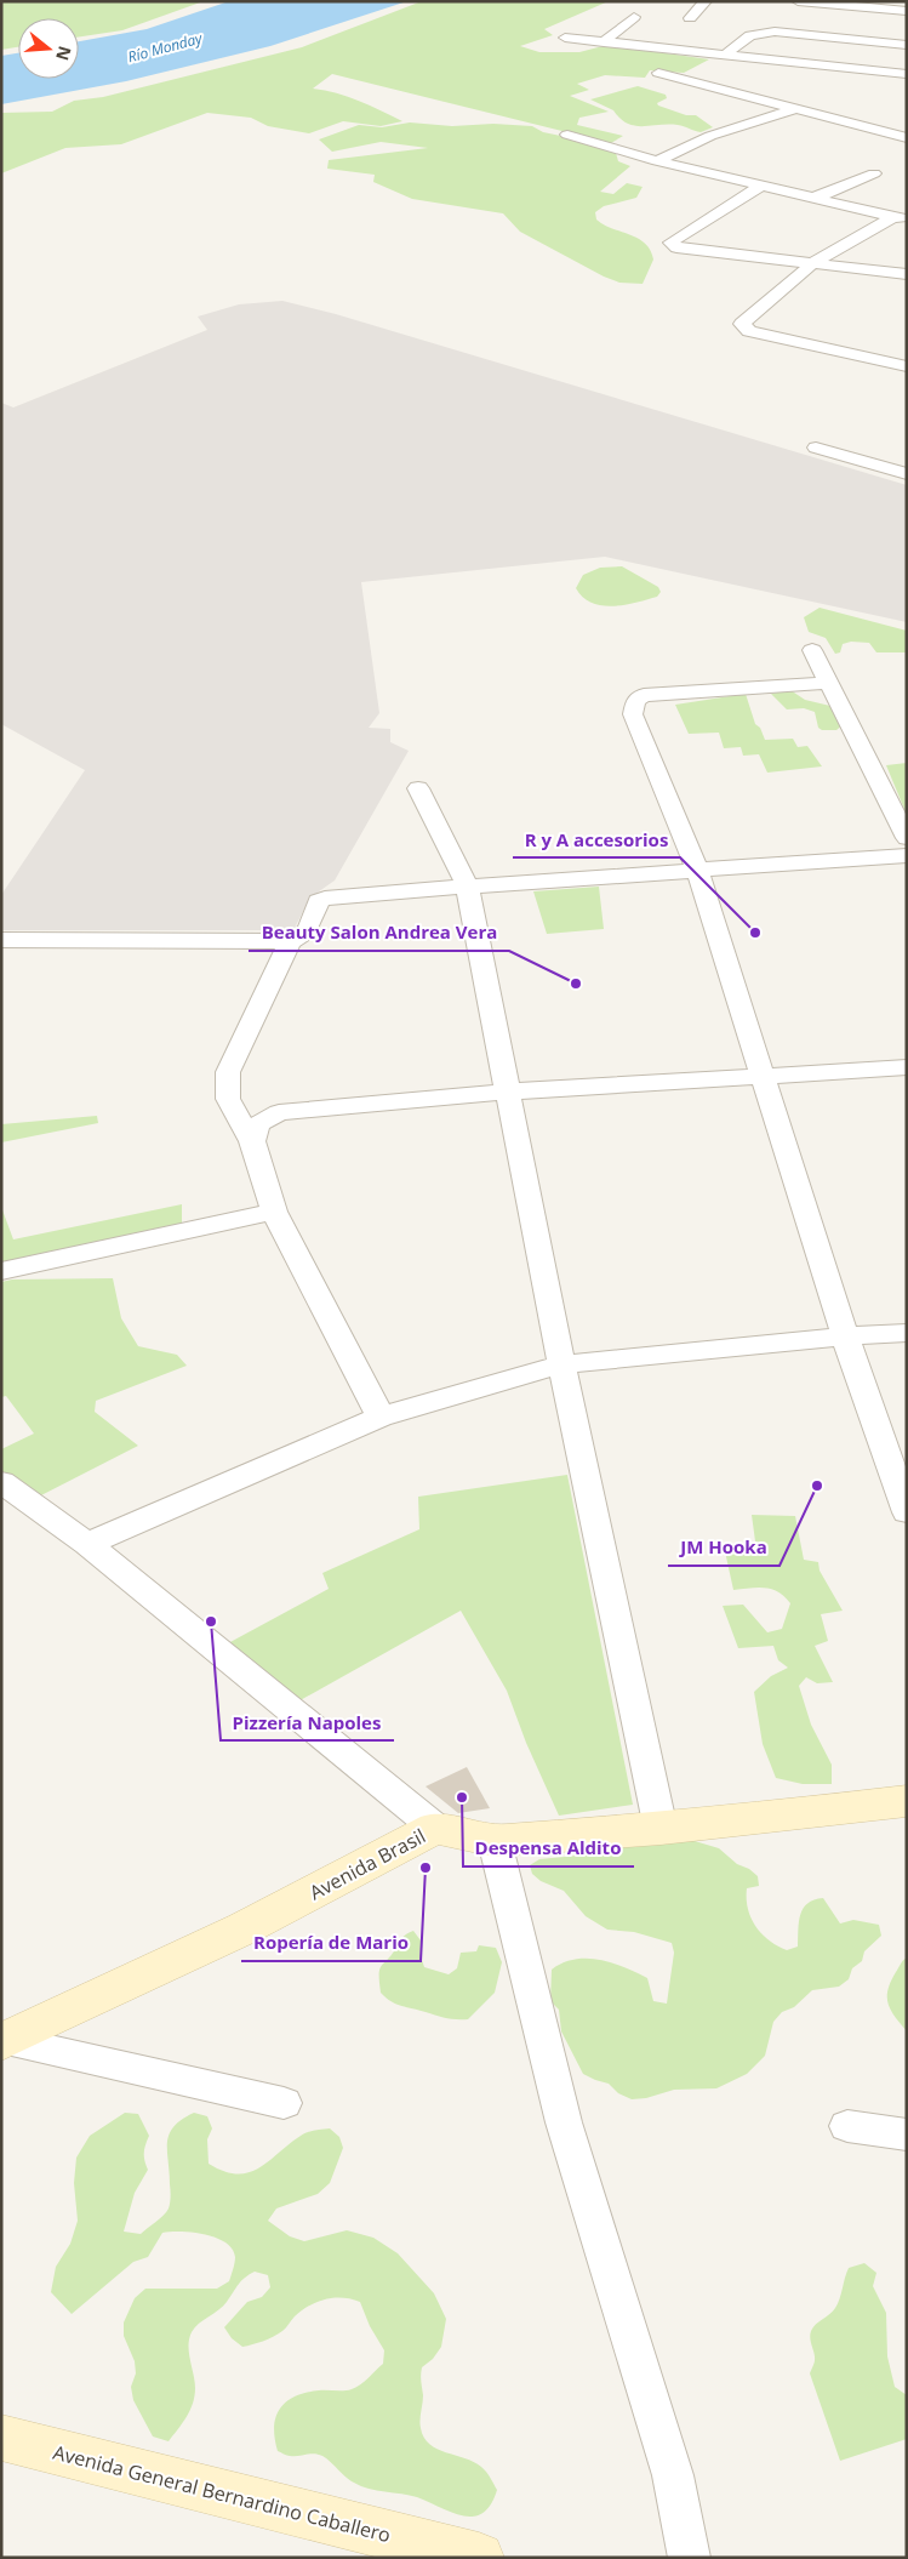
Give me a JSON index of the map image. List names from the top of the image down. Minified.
{"streets":{"street":["Avenida Brasil","Avenida General Bernardino Caballero"]},"water":["Río Monday"],"places":["R y A accesorios","Beauty Salon Andrea Vera","JM Hooka","Pizzería Napoles","Despensa Aldito","Ropería de Mario"],"north":"right"}
